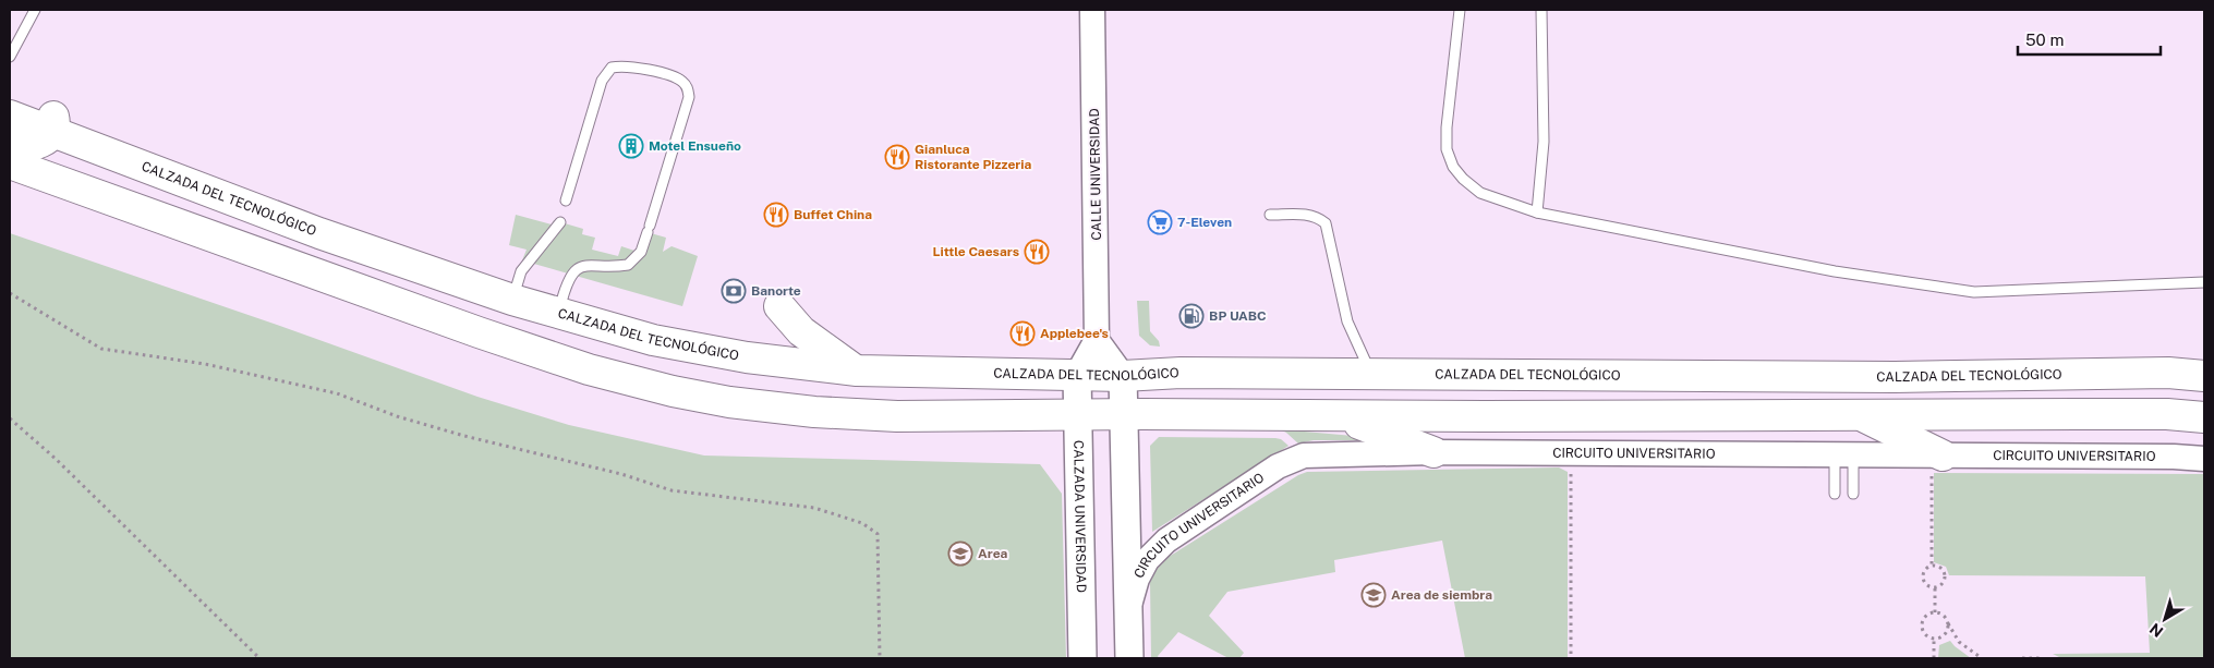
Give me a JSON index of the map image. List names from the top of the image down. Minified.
{"streets":{"main road":["CALZADA DEL TECNOLÓGICO","CALZADA UNIVERSIDAD"],"street":["CALLE UNIVERSIDAD","CIRCUITO UNIVERSITARIO"]},"crossings":[["CALZADA DEL TECNOLÓGICO","CALZADA UNIVERSIDAD"]],"places":{"building":["Motel Ensueño"],"restaurant":["Gianluca Ristorante Pizzeria","Buffet China","Little Caesars","Applebee's"],"supermarket":["7-Eleven"],"bank":["Banorte"],"fuel station":["BP UABC"],"school or university":["Area","Area de siembra"]},"scale_bar":"50 m","north":"bottom left"}
